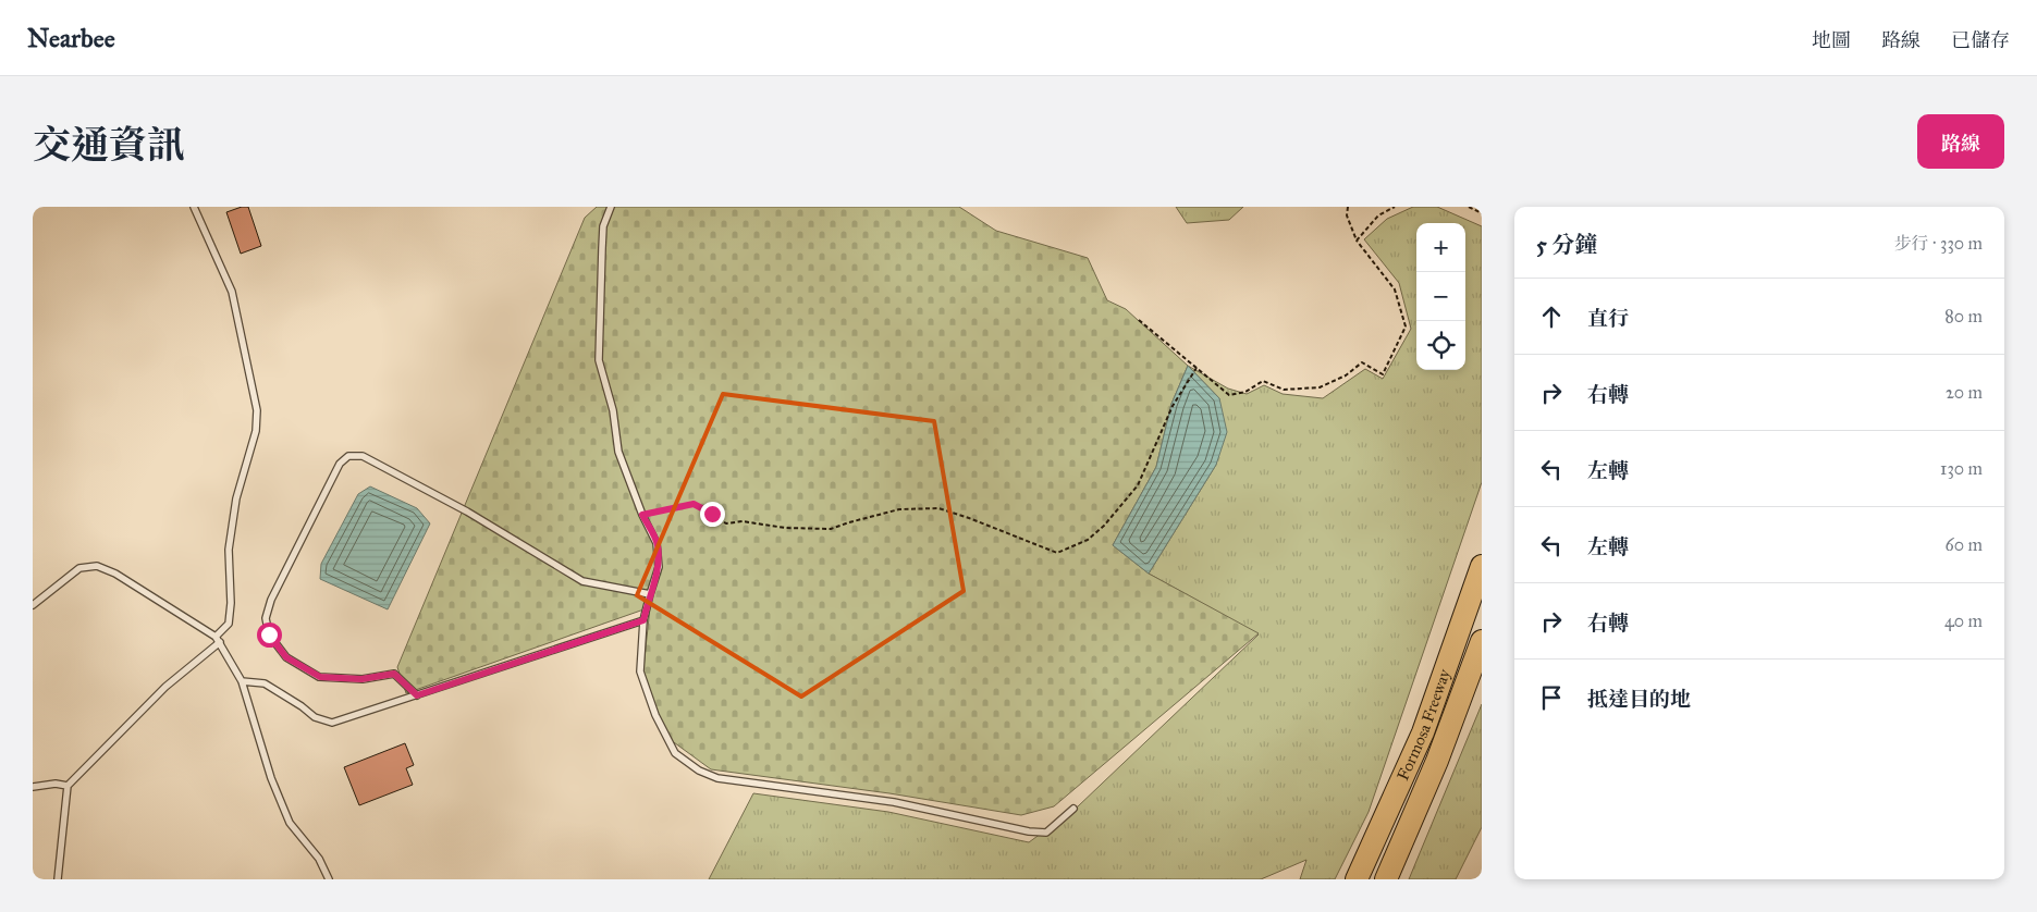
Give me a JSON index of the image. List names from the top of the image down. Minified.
{"streets":{"highway":["Formosa Freeway"]},"page":{"header":"Nearbee","nav":["地圖","路線","已儲存"],"title":"交通資訊","buttons":"路線","heading":["5 分鐘","步行 · 330 m"],"map_buttons":["+","−"],"list":[["直行","80 m"],["右轉","20 m"],["左轉","130 m"],["左轉","60 m"],["右轉","40 m"],"抵達目的地"]}}
